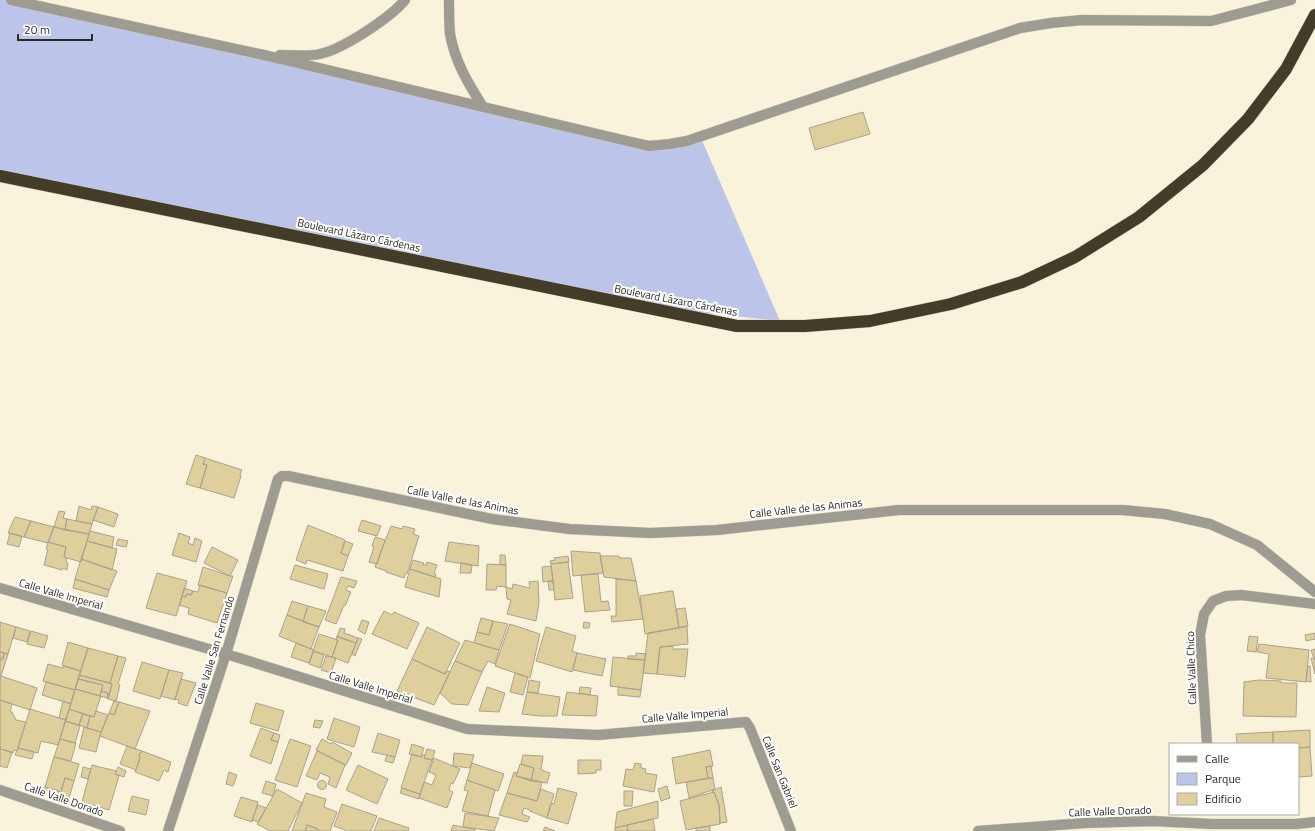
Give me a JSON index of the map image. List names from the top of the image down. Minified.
{"streets":{"highway":["Boulevard Lázaro Cárdenas"],"street":["Calle Valle de las Animas","Calle Valle Imperial","Calle Valle San Fernando","Calle Valle Chico","Calle San Gabriel","Calle Valle Dorado"]},"crossings":[["Calle Valle de las Animas","Calle Valle San Fernando"],["Calle Valle Imperial","Calle Valle San Fernando"],["Calle Valle Imperial","Calle San Gabriel"]],"legend":["Calle","Parque","Edificio"],"scale_bar":"20 m"}
